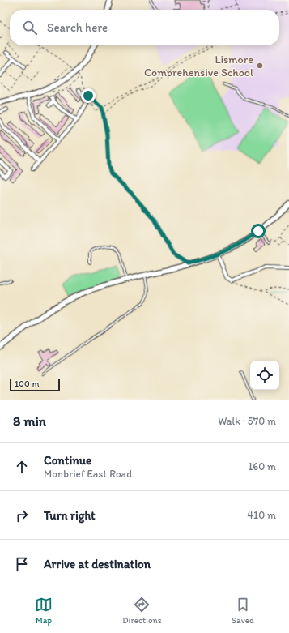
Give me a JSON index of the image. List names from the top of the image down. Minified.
{"places":["Lismore Comprehensive School"],"scale_bar":"100 m","page":{"search":"Search here","scale":"100 m","heading":["8 min","Walk · 570 m"],"list":[["Continue","Monbrief East Road","160 m"],["Turn right","410 m"],"Arrive at destination"],"nav":["Map","Directions","Saved"]}}
